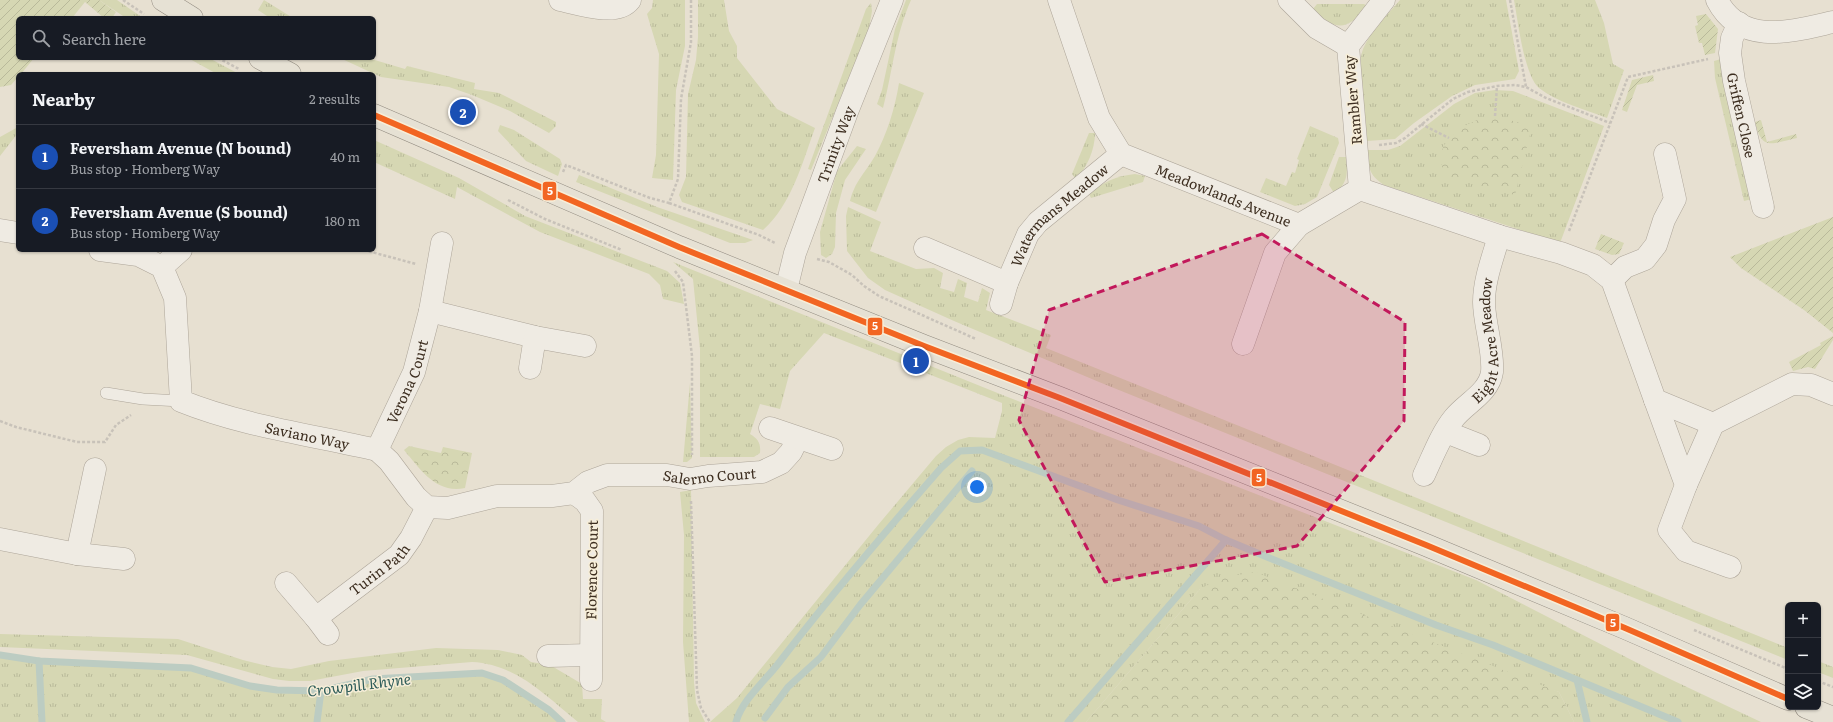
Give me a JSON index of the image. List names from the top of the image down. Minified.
{"streets":{"street":["Rambler Way","Griffen Close","Trinity Way","Meadowlands Avenue","Watermans Meadow","Eight Acre Meadow","Verona Court","Saviano Way","Salerno Court","Turin Path","Florence Court"]},"crossings":[["Rambler Way","Meadowlands Avenue"],["Meadowlands Avenue","Watermans Meadow"],["Verona Court","Saviano Way"],["Salerno Court","Florence Court"]],"water":["Crowpill Rhyne"],"lines":["transit line 5"],"page":{"search":"Search here","heading":["Nearby","2 results"],"pins":["2","1"],"list":[{"mark":"1","name":"Feversham Avenue (N bound)","note":"Bus stop · Homberg Way","value":"40 m"},{"mark":"2","name":"Feversham Avenue (S bound)","note":"Bus stop · Homberg Way","value":"180 m"}],"map_buttons":["+","−"]}}
